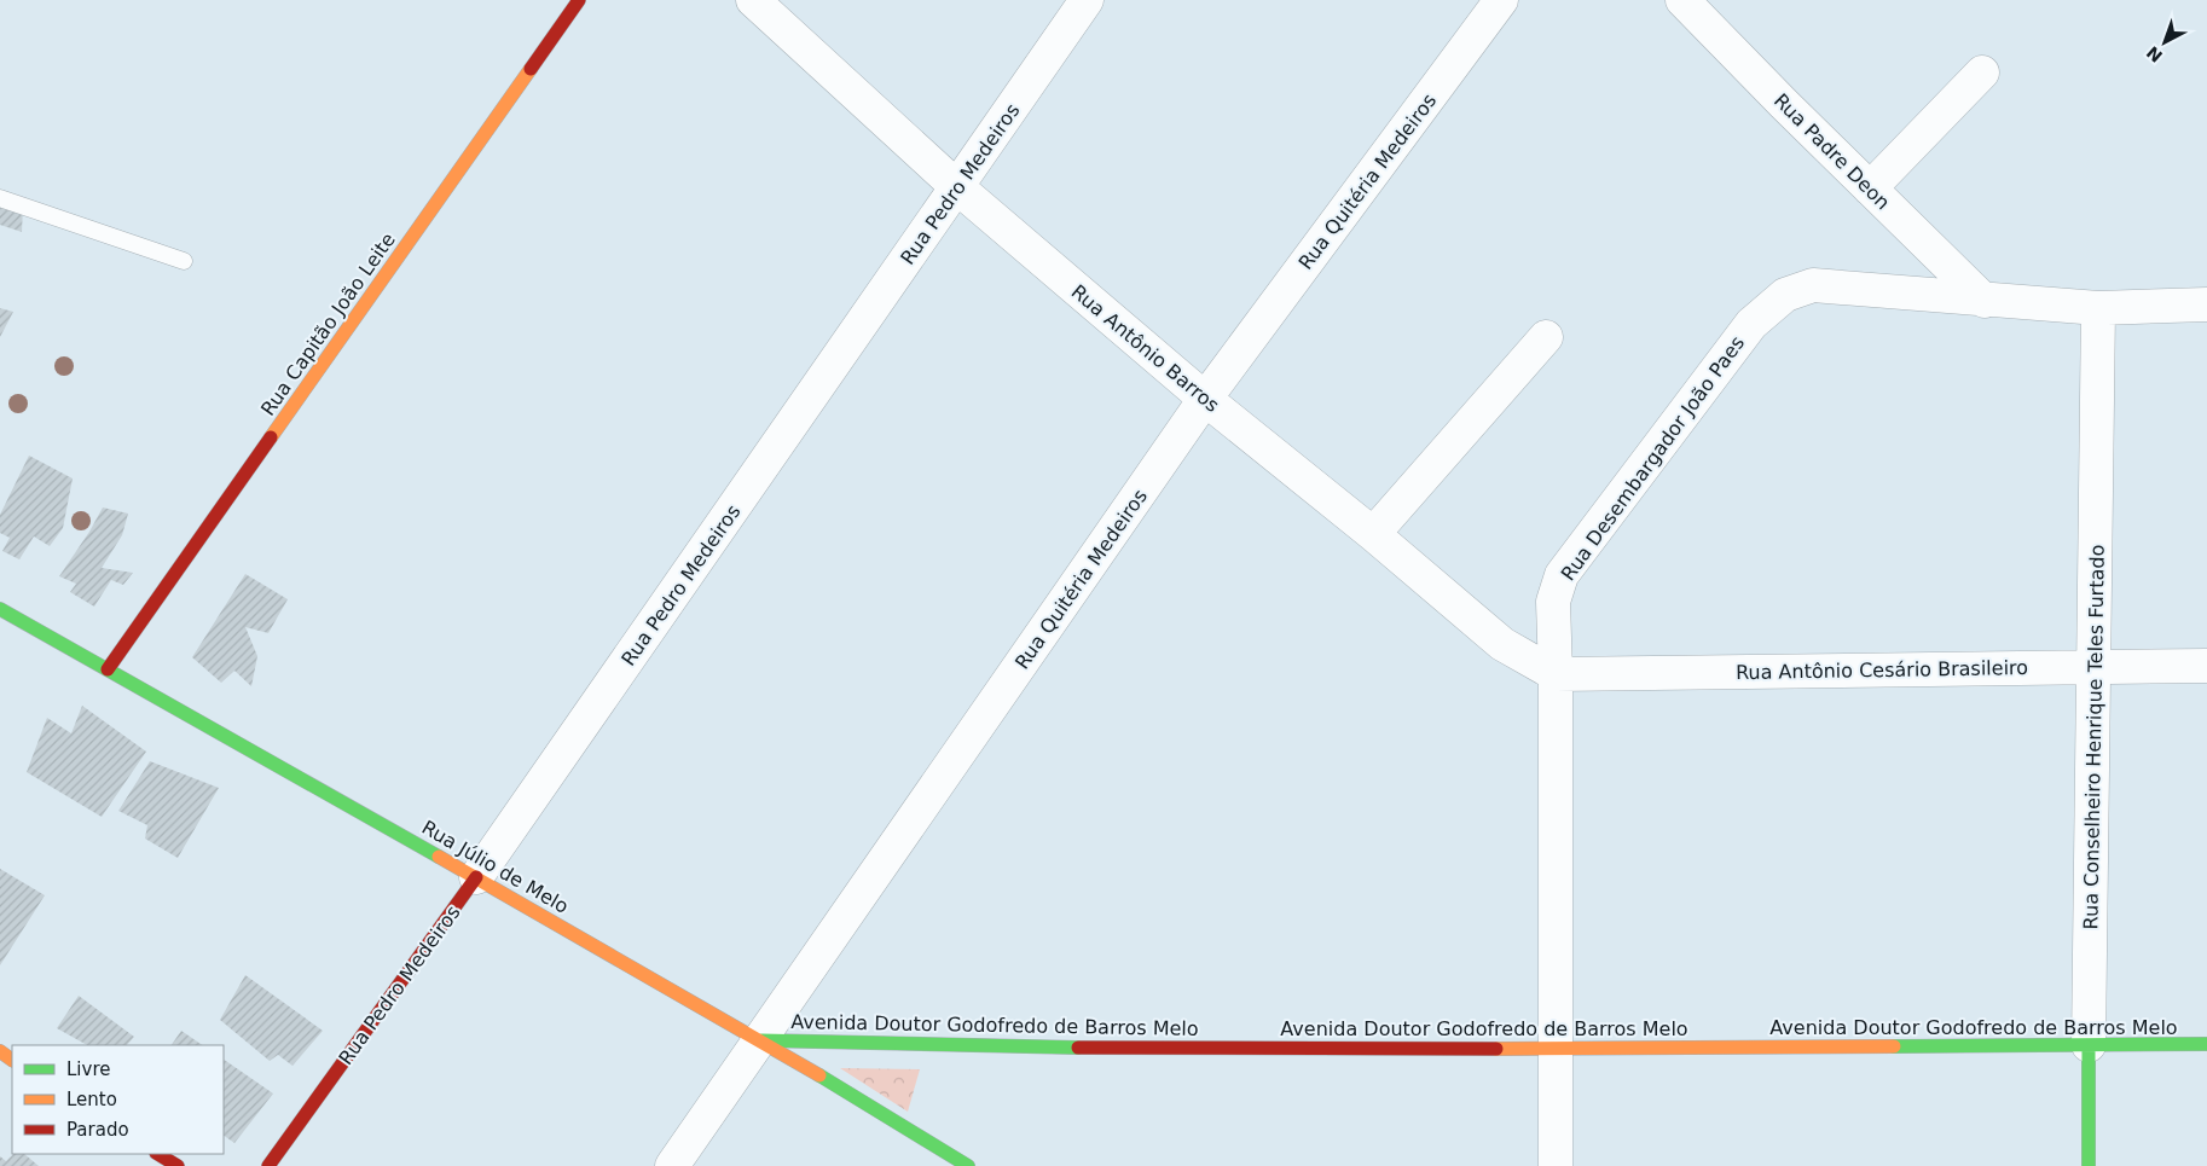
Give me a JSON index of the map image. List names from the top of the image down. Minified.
{"streets":{"street":["Rua Padre Deon","Rua Quitéria Medeiros","Rua Pedro Medeiros","Rua Capitão João Leite","Rua Antônio Barros","Rua Desembargador João Paes","Rua Antônio Cesário Brasileiro","Rua Conselheiro Henrique Teles Furtado","Rua Júlio de Melo","Avenida Doutor Godofredo de Barros Melo"]},"crossings":[["Rua Padre Deon","Rua Desembargador João Paes"],["Rua Quitéria Medeiros","Rua Antônio Barros"],["Rua Quitéria Medeiros","Rua Júlio de Melo"],["Rua Quitéria Medeiros","Avenida Doutor Godofredo de Barros Melo"],["Rua Pedro Medeiros","Rua Antônio Barros"],["Rua Pedro Medeiros","Rua Júlio de Melo"],["Rua Capitão João Leite","Rua Júlio de Melo"],["Rua Antônio Barros","Rua Desembargador João Paes"],["Rua Antônio Barros","Rua Antônio Cesário Brasileiro"],["Rua Desembargador João Paes","Rua Antônio Cesário Brasileiro"],["Rua Desembargador João Paes","Rua Conselheiro Henrique Teles Furtado"],["Rua Desembargador João Paes","Avenida Doutor Godofredo de Barros Melo"],["Rua Antônio Cesário Brasileiro","Rua Conselheiro Henrique Teles Furtado"],["Rua Conselheiro Henrique Teles Furtado","Avenida Doutor Godofredo de Barros Melo"],["Rua Júlio de Melo","Avenida Doutor Godofredo de Barros Melo"]],"legend":["Livre","Lento","Parado"],"north":"bottom left"}
